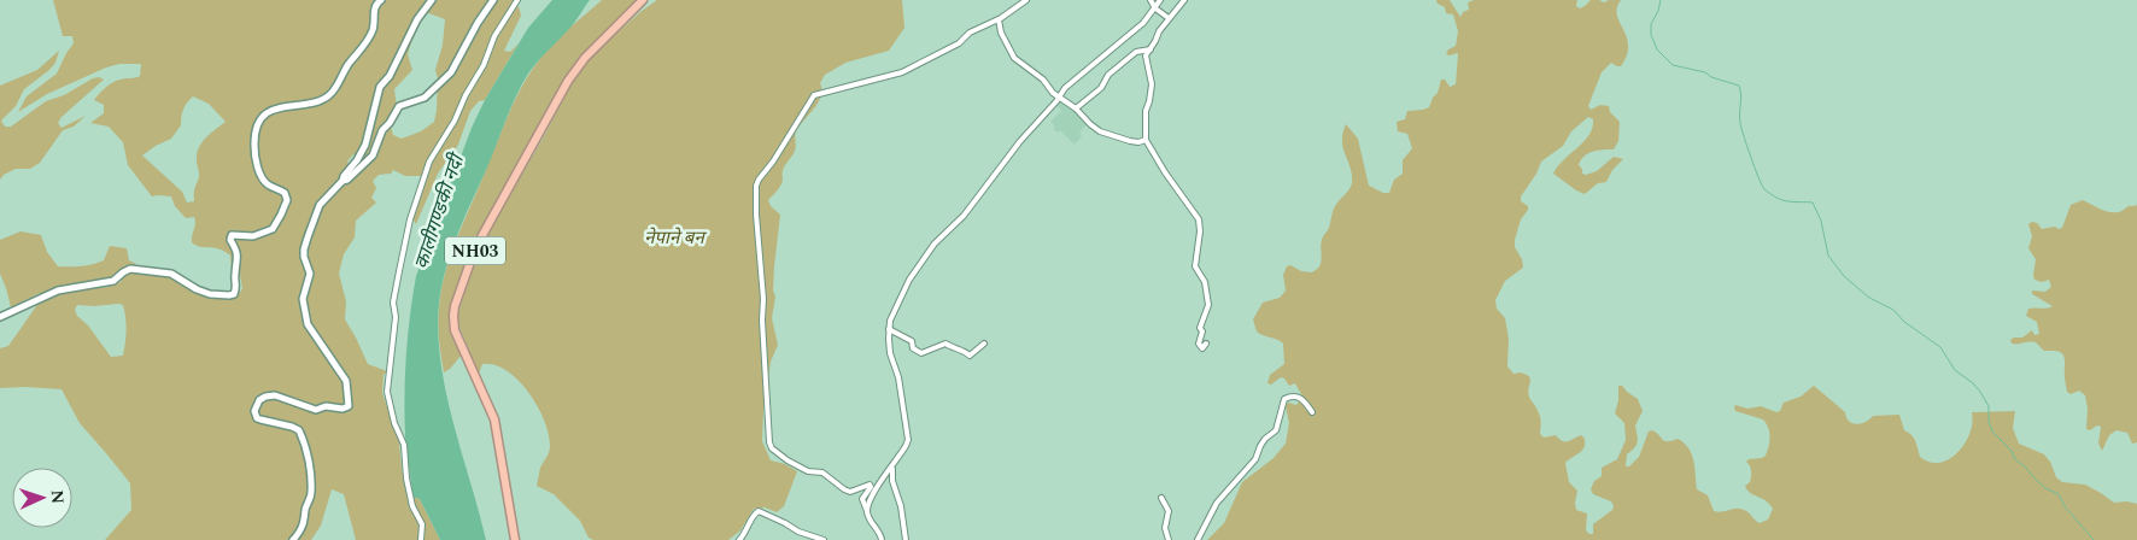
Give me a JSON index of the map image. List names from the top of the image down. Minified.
{"streets":{"highway":["NH03"]},"water":["कालीगण्डकी नदी"],"parks":["नेपाने बन"],"north":"right"}
